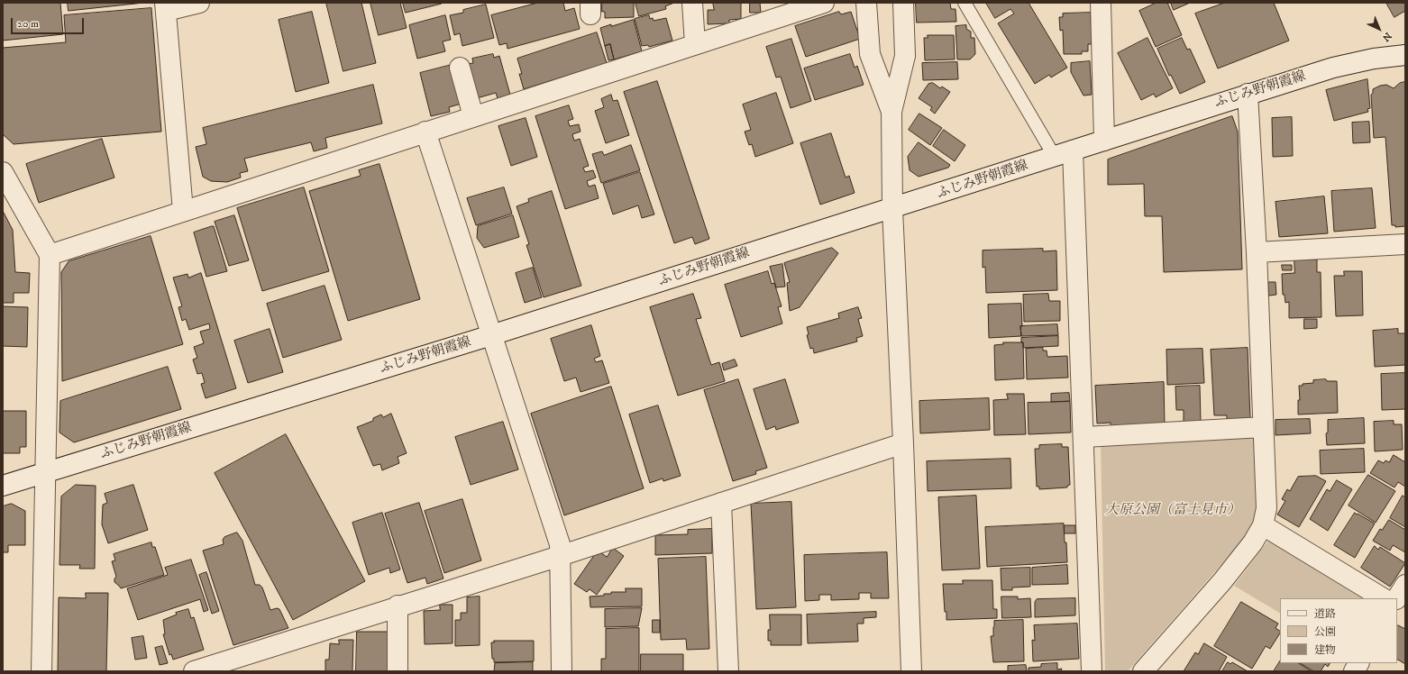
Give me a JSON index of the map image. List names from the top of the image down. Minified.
{"streets":{"street":["ふじみ野朝霞線"]},"parks":["大原公園（富士見市）"],"legend":["道路","公園","建物"],"scale_bar":"20 m","north":"bottom right"}
